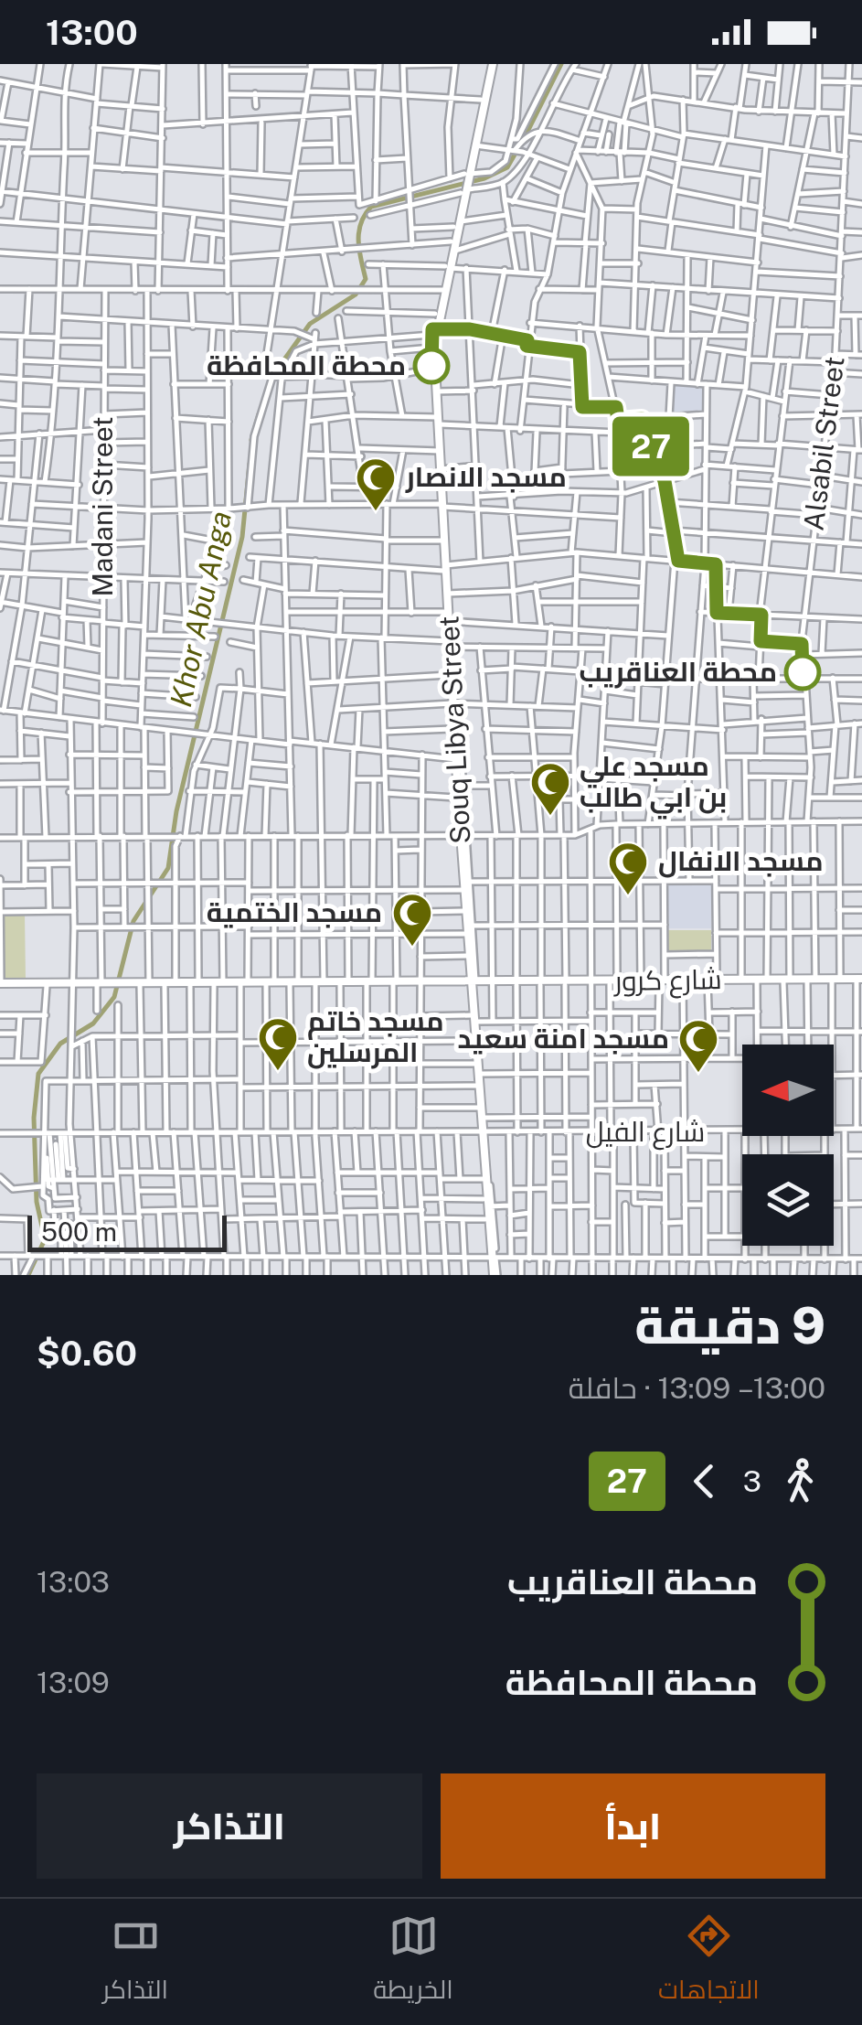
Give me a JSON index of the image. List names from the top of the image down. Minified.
{"streets":{"main road":["Souq Libya Street","شارع كرور"],"street":["Alsabil Street","Madani Street","شارع الفيل"]},"crossings":[["Alsabil Street","شارع كرور"],["Souq Libya Street","شارع كرور"],["Souq Libya Street","شارع الفيل"]],"water":["Khor Abu Anga"],"places":{"other":["محطة المحافظة","محطة العناقريب"],"mosque":["مسجد الانصار","مسجد علي بن ابي طالب","مسجد الانفال","مسجد الختمية","مسجد خاتم المرسلين","مسجد امنة سعيد"]},"lines":["bus line 27"],"scale_bar":"500 m","north":"left","page":{"status":"13:00","on_map":"27","scale":"500 m","heading":["9 دقيقة","13:00 – 13:09 · حافلة","$0.60"],"legs":["3","27"],"list":[{"name":"محطة العناقريب","value":"13:03"},{"name":"محطة المحافظة","value":"13:09"}],"buttons":["ابدأ","التذاكر"],"tabs":["الاتجاهات","الخريطة","التذاكر"]}}
